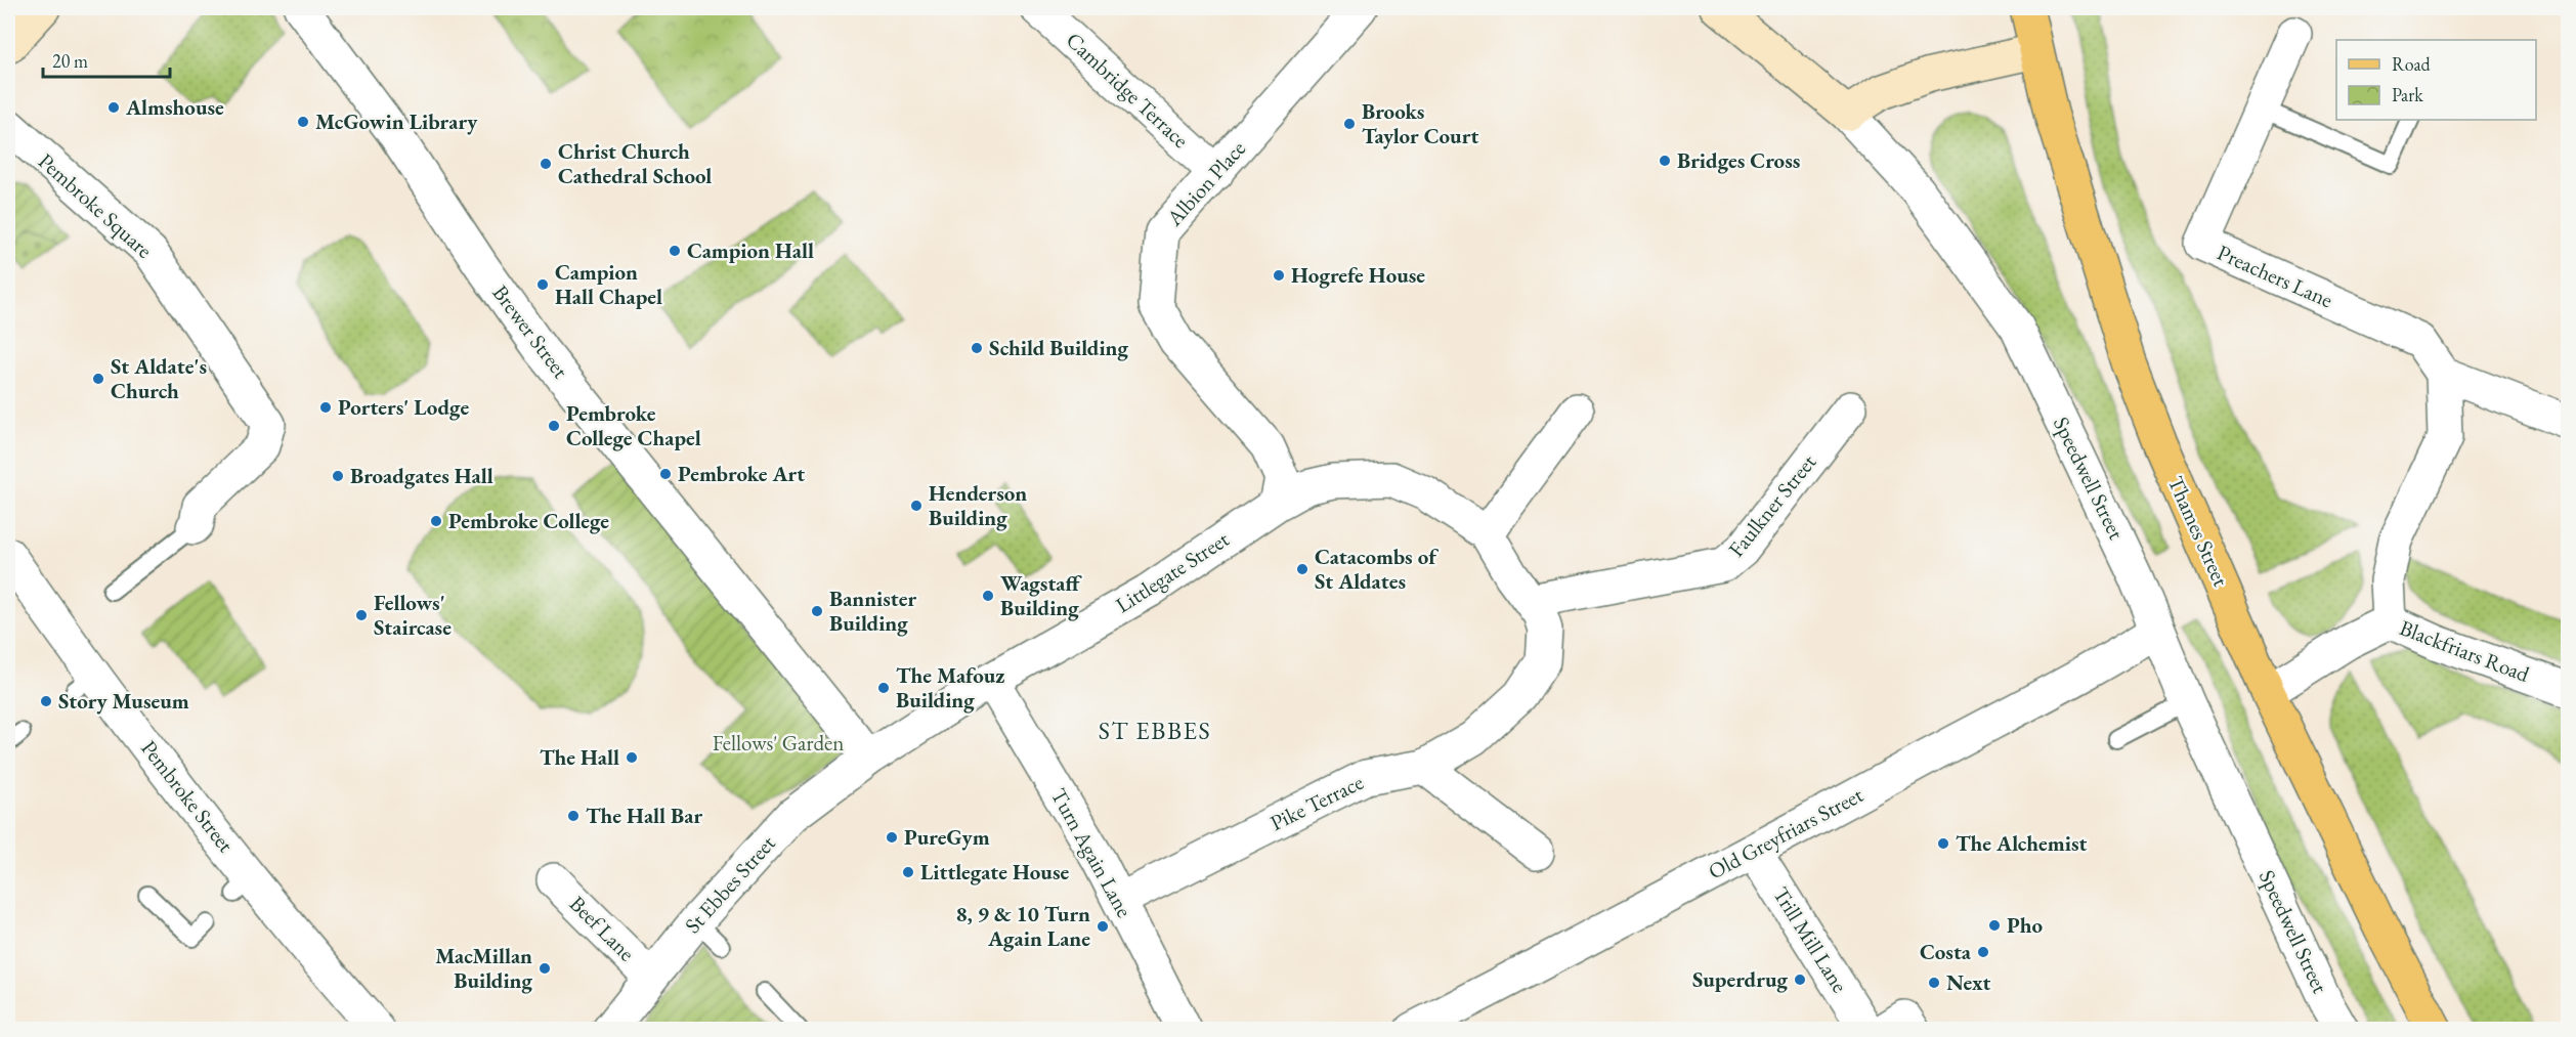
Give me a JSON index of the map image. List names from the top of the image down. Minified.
{"streets":{"main road":["Thames Street"],"street":["Cambridge Terrace","Albion Place","Pembroke Square","Preachers Lane","Brewer Street","Speedwell Street","Faulkner Street","Littlegate Street","Blackfriars Road","Pembroke Street","Pike Terrace","Old Greyfriars Street","Turn Again Lane","St Ebbes Street","Beef Lane","Trill Mill Lane"]},"crossings":[["Cambridge Terrace","Albion Place"],["Albion Place","Littlegate Street"],["Brewer Street","Littlegate Street"],["Brewer Street","St Ebbes Street"],["Speedwell Street","Old Greyfriars Street"],["Thames Street","Blackfriars Road"],["Littlegate Street","Turn Again Lane"],["Littlegate Street","St Ebbes Street"],["Pike Terrace","Turn Again Lane"],["Old Greyfriars Street","Trill Mill Lane"],["St Ebbes Street","Beef Lane"]],"districts":["ST EBBES"],"parks":["Fellows' Garden"],"places":["Almshouse","McGowin Library","Brooks Taylor Court","Bridges Cross","Christ Church Cathedral School","Campion Hall","Hogrefe House","Campion Hall Chapel","Schild Building","St Aldate's Church","Porters' Lodge","Pembroke College Chapel","Pembroke Art","Broadgates Hall","Henderson Building","Pembroke College","Catacombs of St Aldates","Wagstaff Building","Bannister Building","Fellows' Staircase","The Mafouz Building","Story Museum","The Hall","The Hall Bar","PureGym","The Alchemist","Littlegate House","Pho","8, 9 & 10 Turn Again Lane","Costa","MacMillan Building","Superdrug","Next"],"legend":["Road","Park"],"scale_bar":"20 m"}
